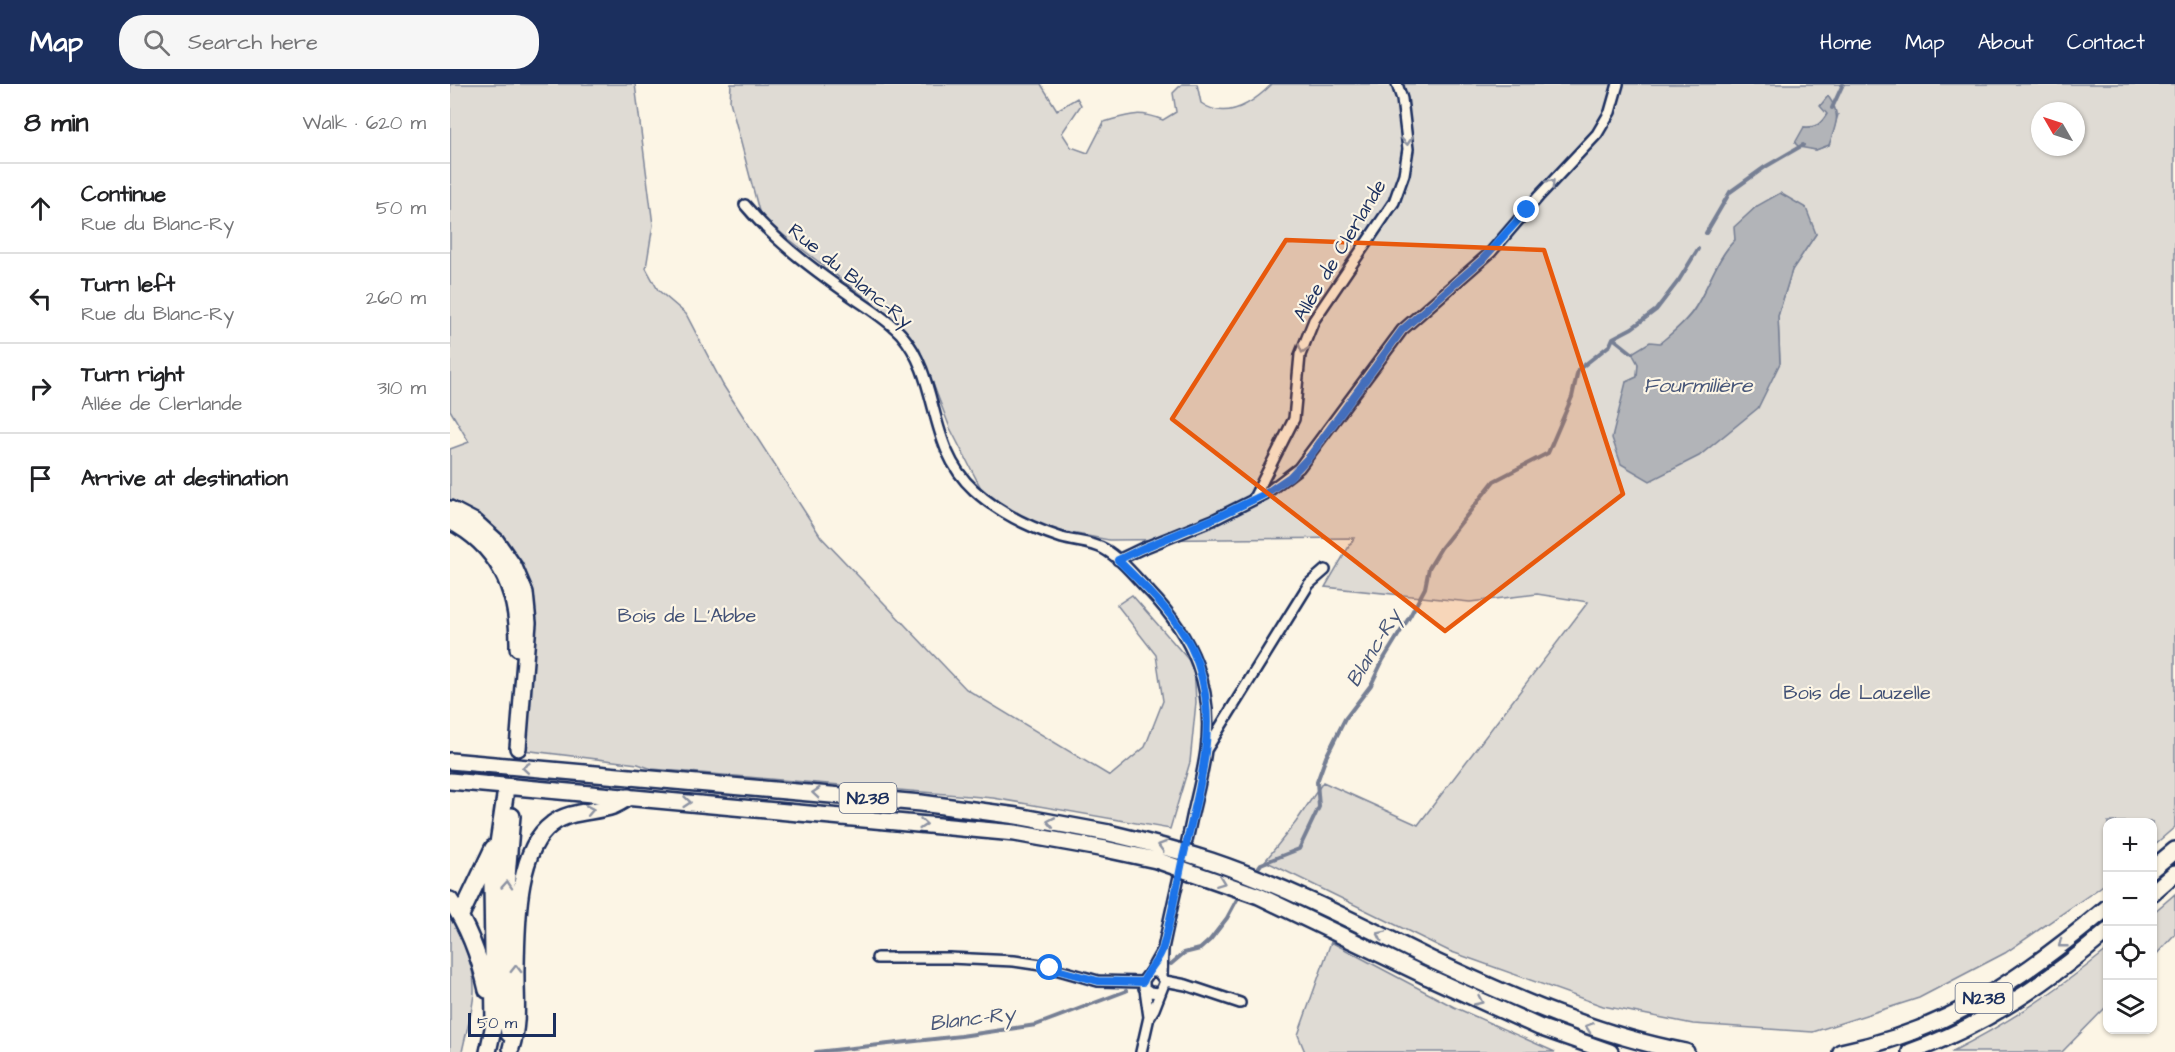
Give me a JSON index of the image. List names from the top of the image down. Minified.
{"streets":{"highway":["N238"],"street":["Allée de Clerlande","Rue du Blanc-Ry"]},"water":["Fourmilière","Blanc-Ry"],"parks":["Bois de L'Abbe","Bois de Lauzelle"],"scale_bar":"50 m","north":"top left","page":{"header":"Map","search":"Search here","nav":["Home","Map","About","Contact"],"heading":["8 min","Walk · 620 m"],"list":[["Continue","Rue du Blanc-Ry","50 m"],["Turn left","Rue du Blanc-Ry","260 m"],["Turn right","Allée de Clerlande","310 m"],"Arrive at destination"],"map_buttons":["+","−"],"scale":"50 m"}}
